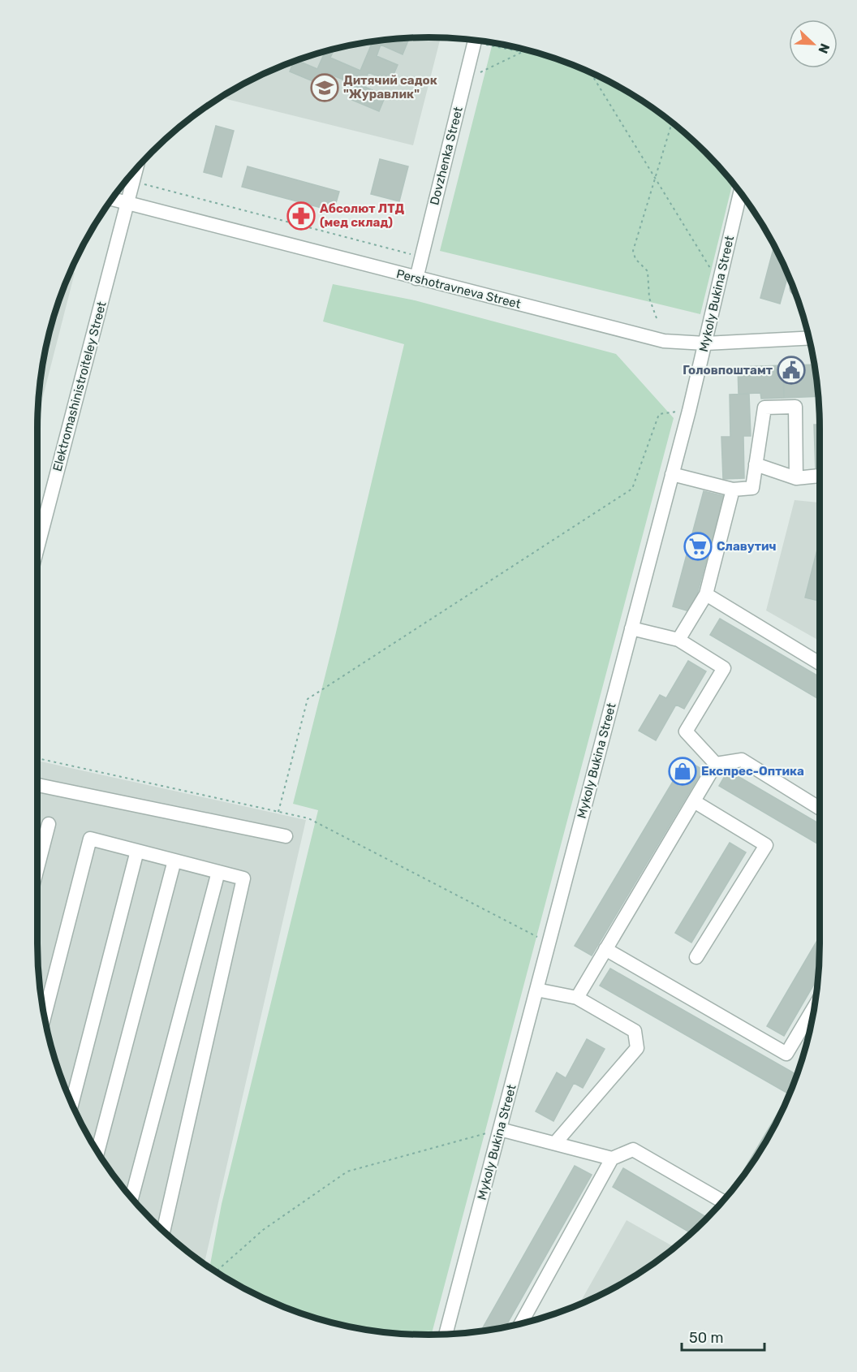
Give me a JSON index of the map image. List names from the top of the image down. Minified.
{"streets":{"street":["Dovzhenka Street","Pershotravneva Street","Mykoly Bukina Street","Elektromashinistroiteley Street"]},"crossings":[["Dovzhenka Street","Pershotravneva Street"],["Pershotravneva Street","Mykoly Bukina Street"],["Pershotravneva Street","Elektromashinistroiteley Street"]],"places":{"school or university":["Дитячий садок \"Журавлик\""],"pharmacy":["Абсолют ЛТД (мед склад)"],"public building":["Головпоштамт"],"supermarket":["Славутич"],"shop":["Експрес-Оптика"]},"scale_bar":"50 m","north":"bottom right"}
